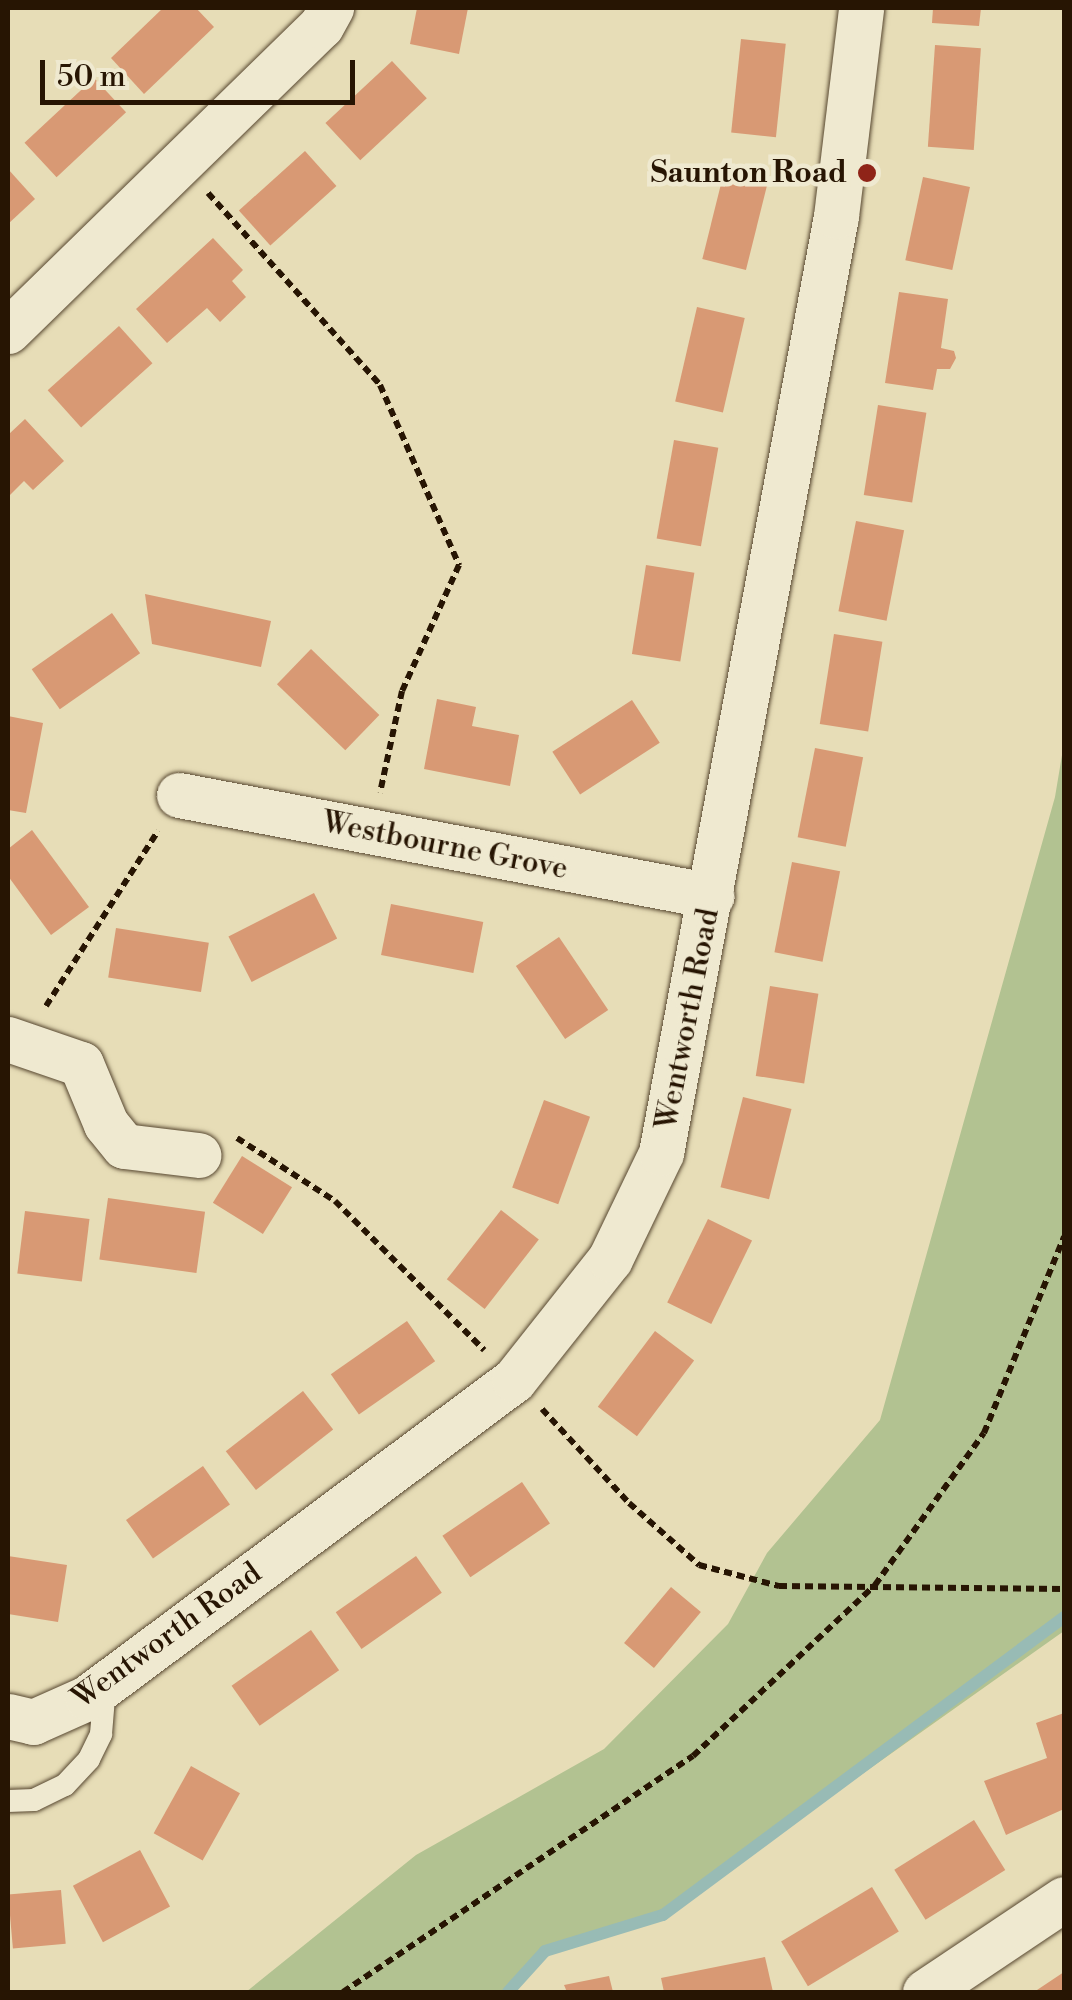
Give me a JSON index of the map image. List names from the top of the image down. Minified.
{"streets":{"street":["Westbourne Grove","Wentworth Road"]},"crossings":[["Westbourne Grove","Wentworth Road"]],"places":["Saunton Road"],"scale_bar":"50 m"}
